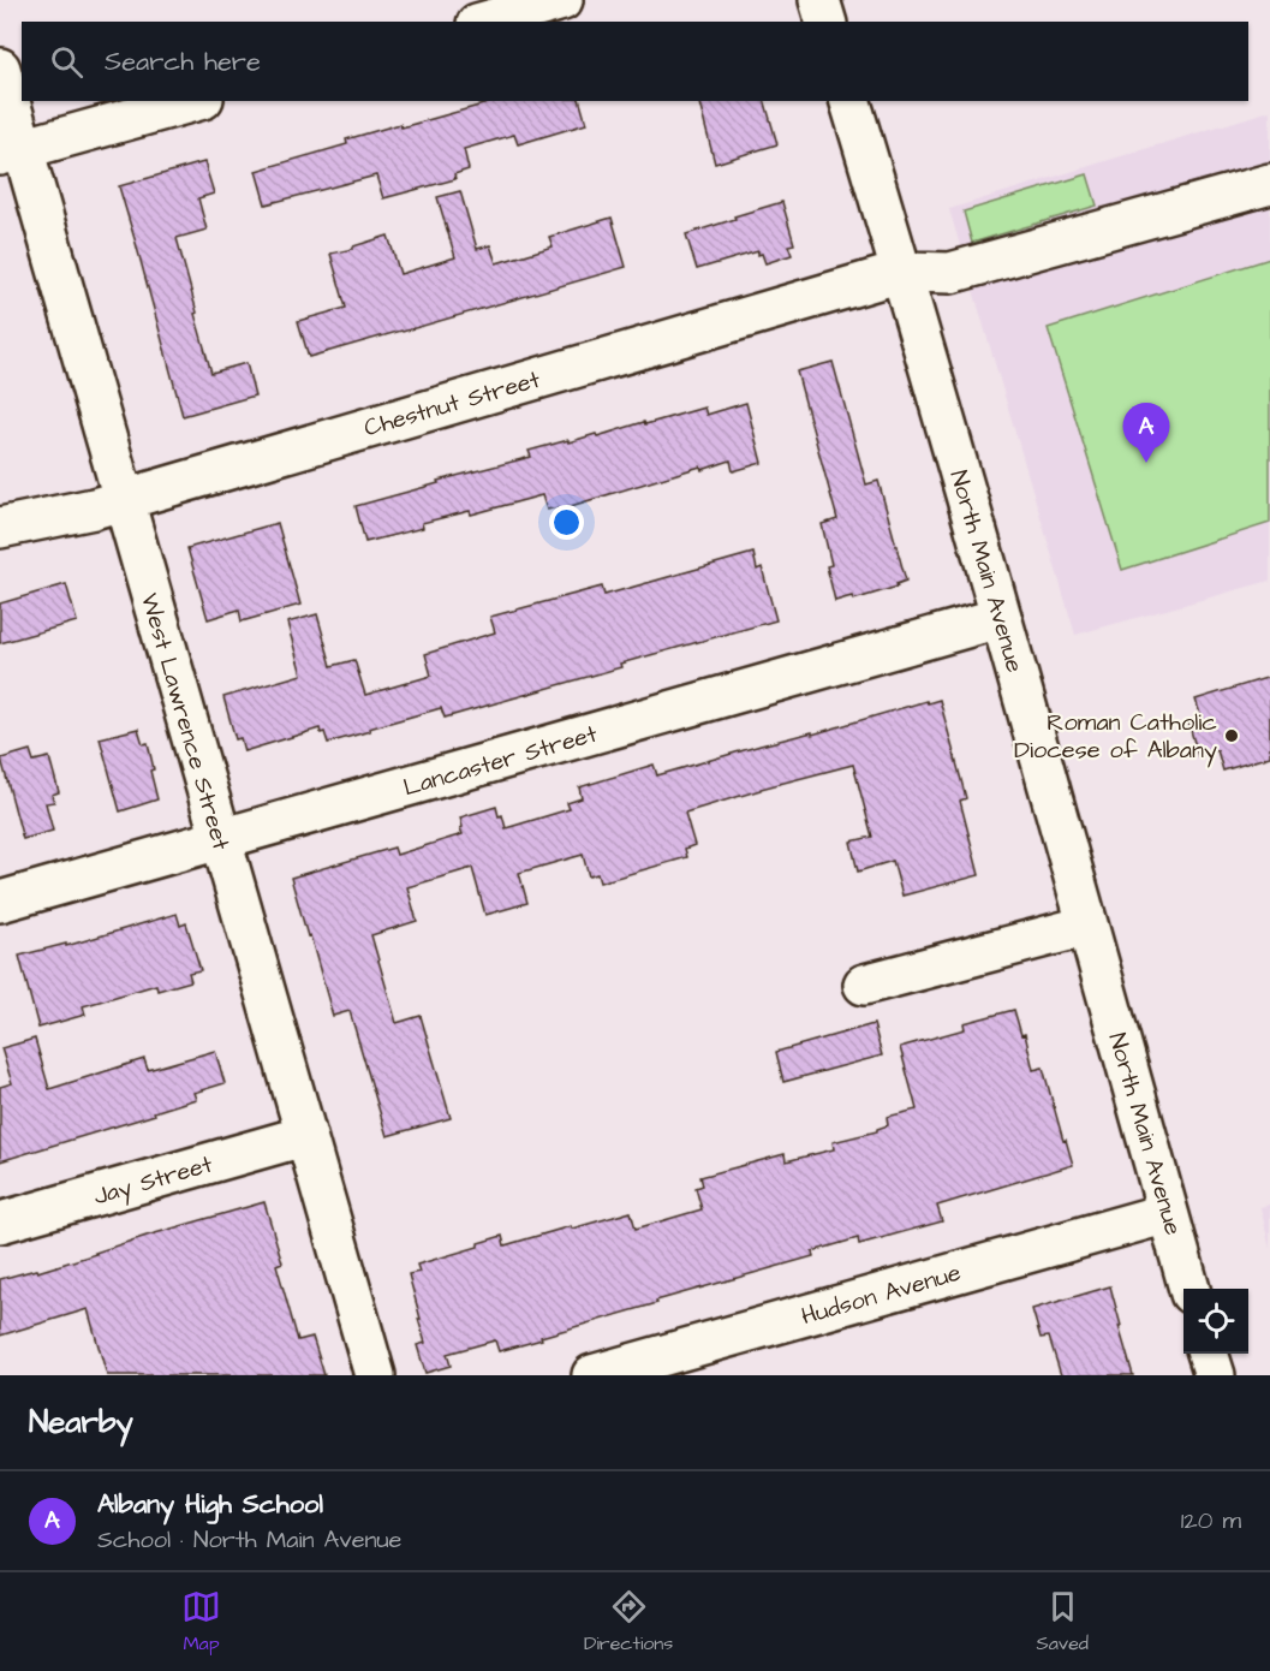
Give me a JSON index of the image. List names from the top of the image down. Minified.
{"streets":{"street":["Chestnut Street","North Main Avenue","West Lawrence Street","Lancaster Street","Jay Street","Hudson Avenue"]},"crossings":[["Chestnut Street","North Main Avenue"],["Chestnut Street","West Lawrence Street"],["North Main Avenue","Lancaster Street"],["North Main Avenue","Hudson Avenue"],["West Lawrence Street","Lancaster Street"],["West Lawrence Street","Jay Street"]],"places":["Roman Catholic Diocese of Albany"],"page":{"search":"Search here","pins":"A","heading":"Nearby","list":[{"mark":"A","name":"Albany High School","note":"School · North Main Avenue","value":"120 m"}],"nav":["Map","Directions","Saved"]}}
